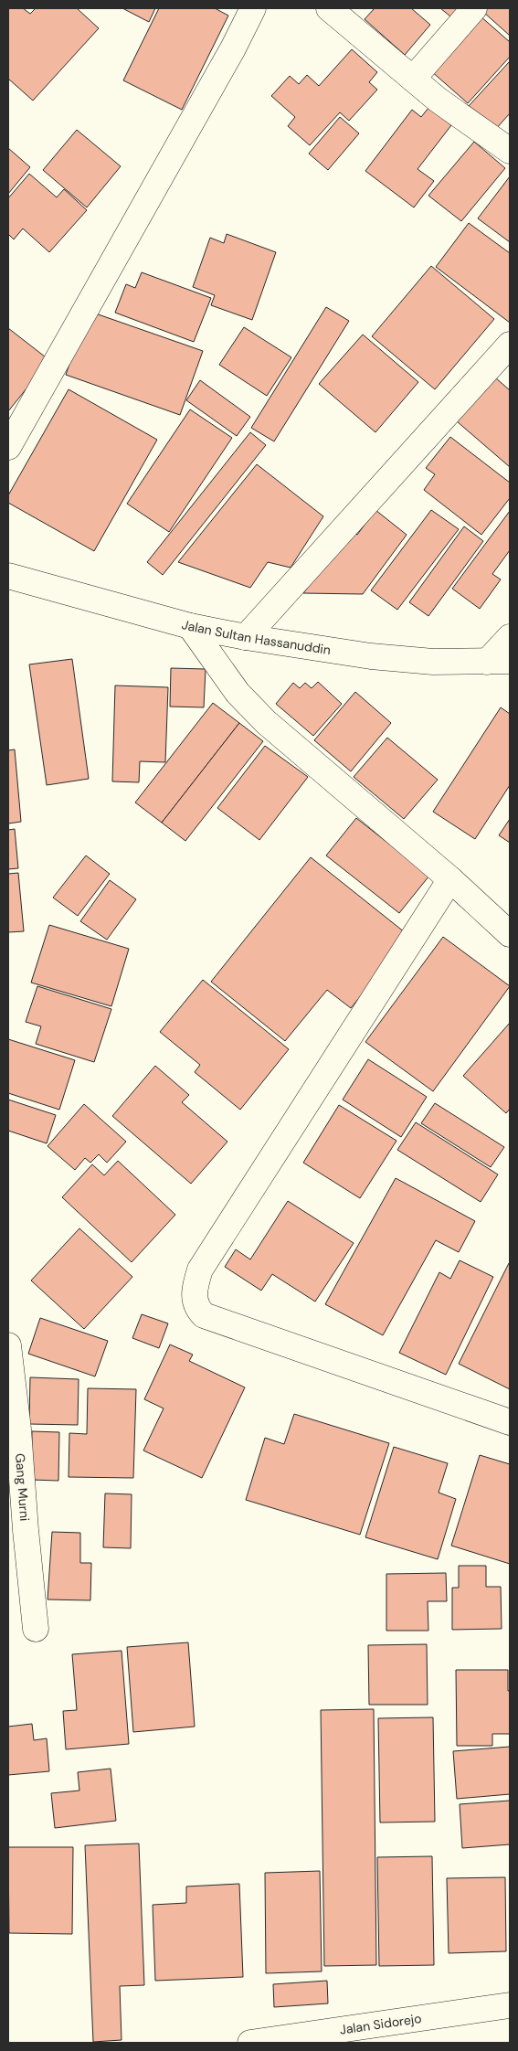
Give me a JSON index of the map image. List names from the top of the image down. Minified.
{"streets":{"street":["Jalan Sultan Hassanuddin","Gang Murni","Jalan Sidorejo"]}}
